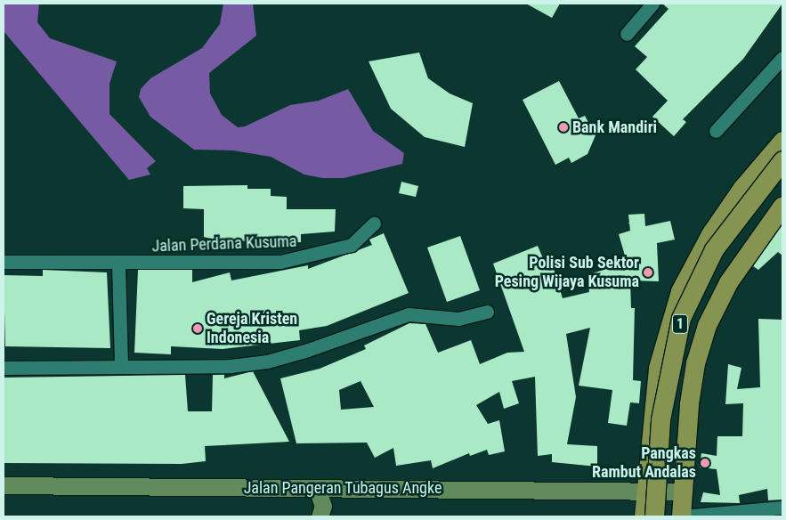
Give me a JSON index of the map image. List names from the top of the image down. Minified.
{"streets":{"highway":["1"],"main road":["Jalan Pangeran Tubagus Angke"],"street":["Jalan Perdana Kusuma"]},"crossings":[["1","Jalan Pangeran Tubagus Angke"]],"places":["Bank Mandiri","Polisi Sub Sektor Pesing Wijaya Kusuma","Gereja Kristen Indonesia","Pangkas Rambut Andalas"]}
